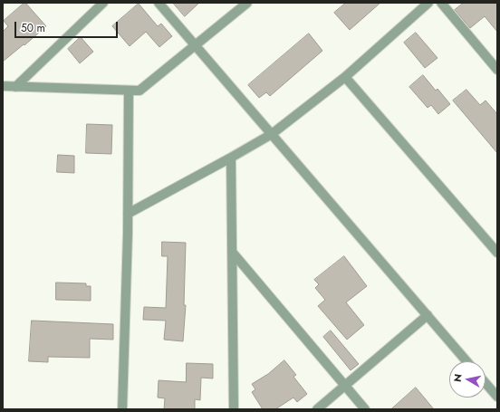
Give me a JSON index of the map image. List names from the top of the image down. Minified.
{"scale_bar":"50 m","north":"left"}
